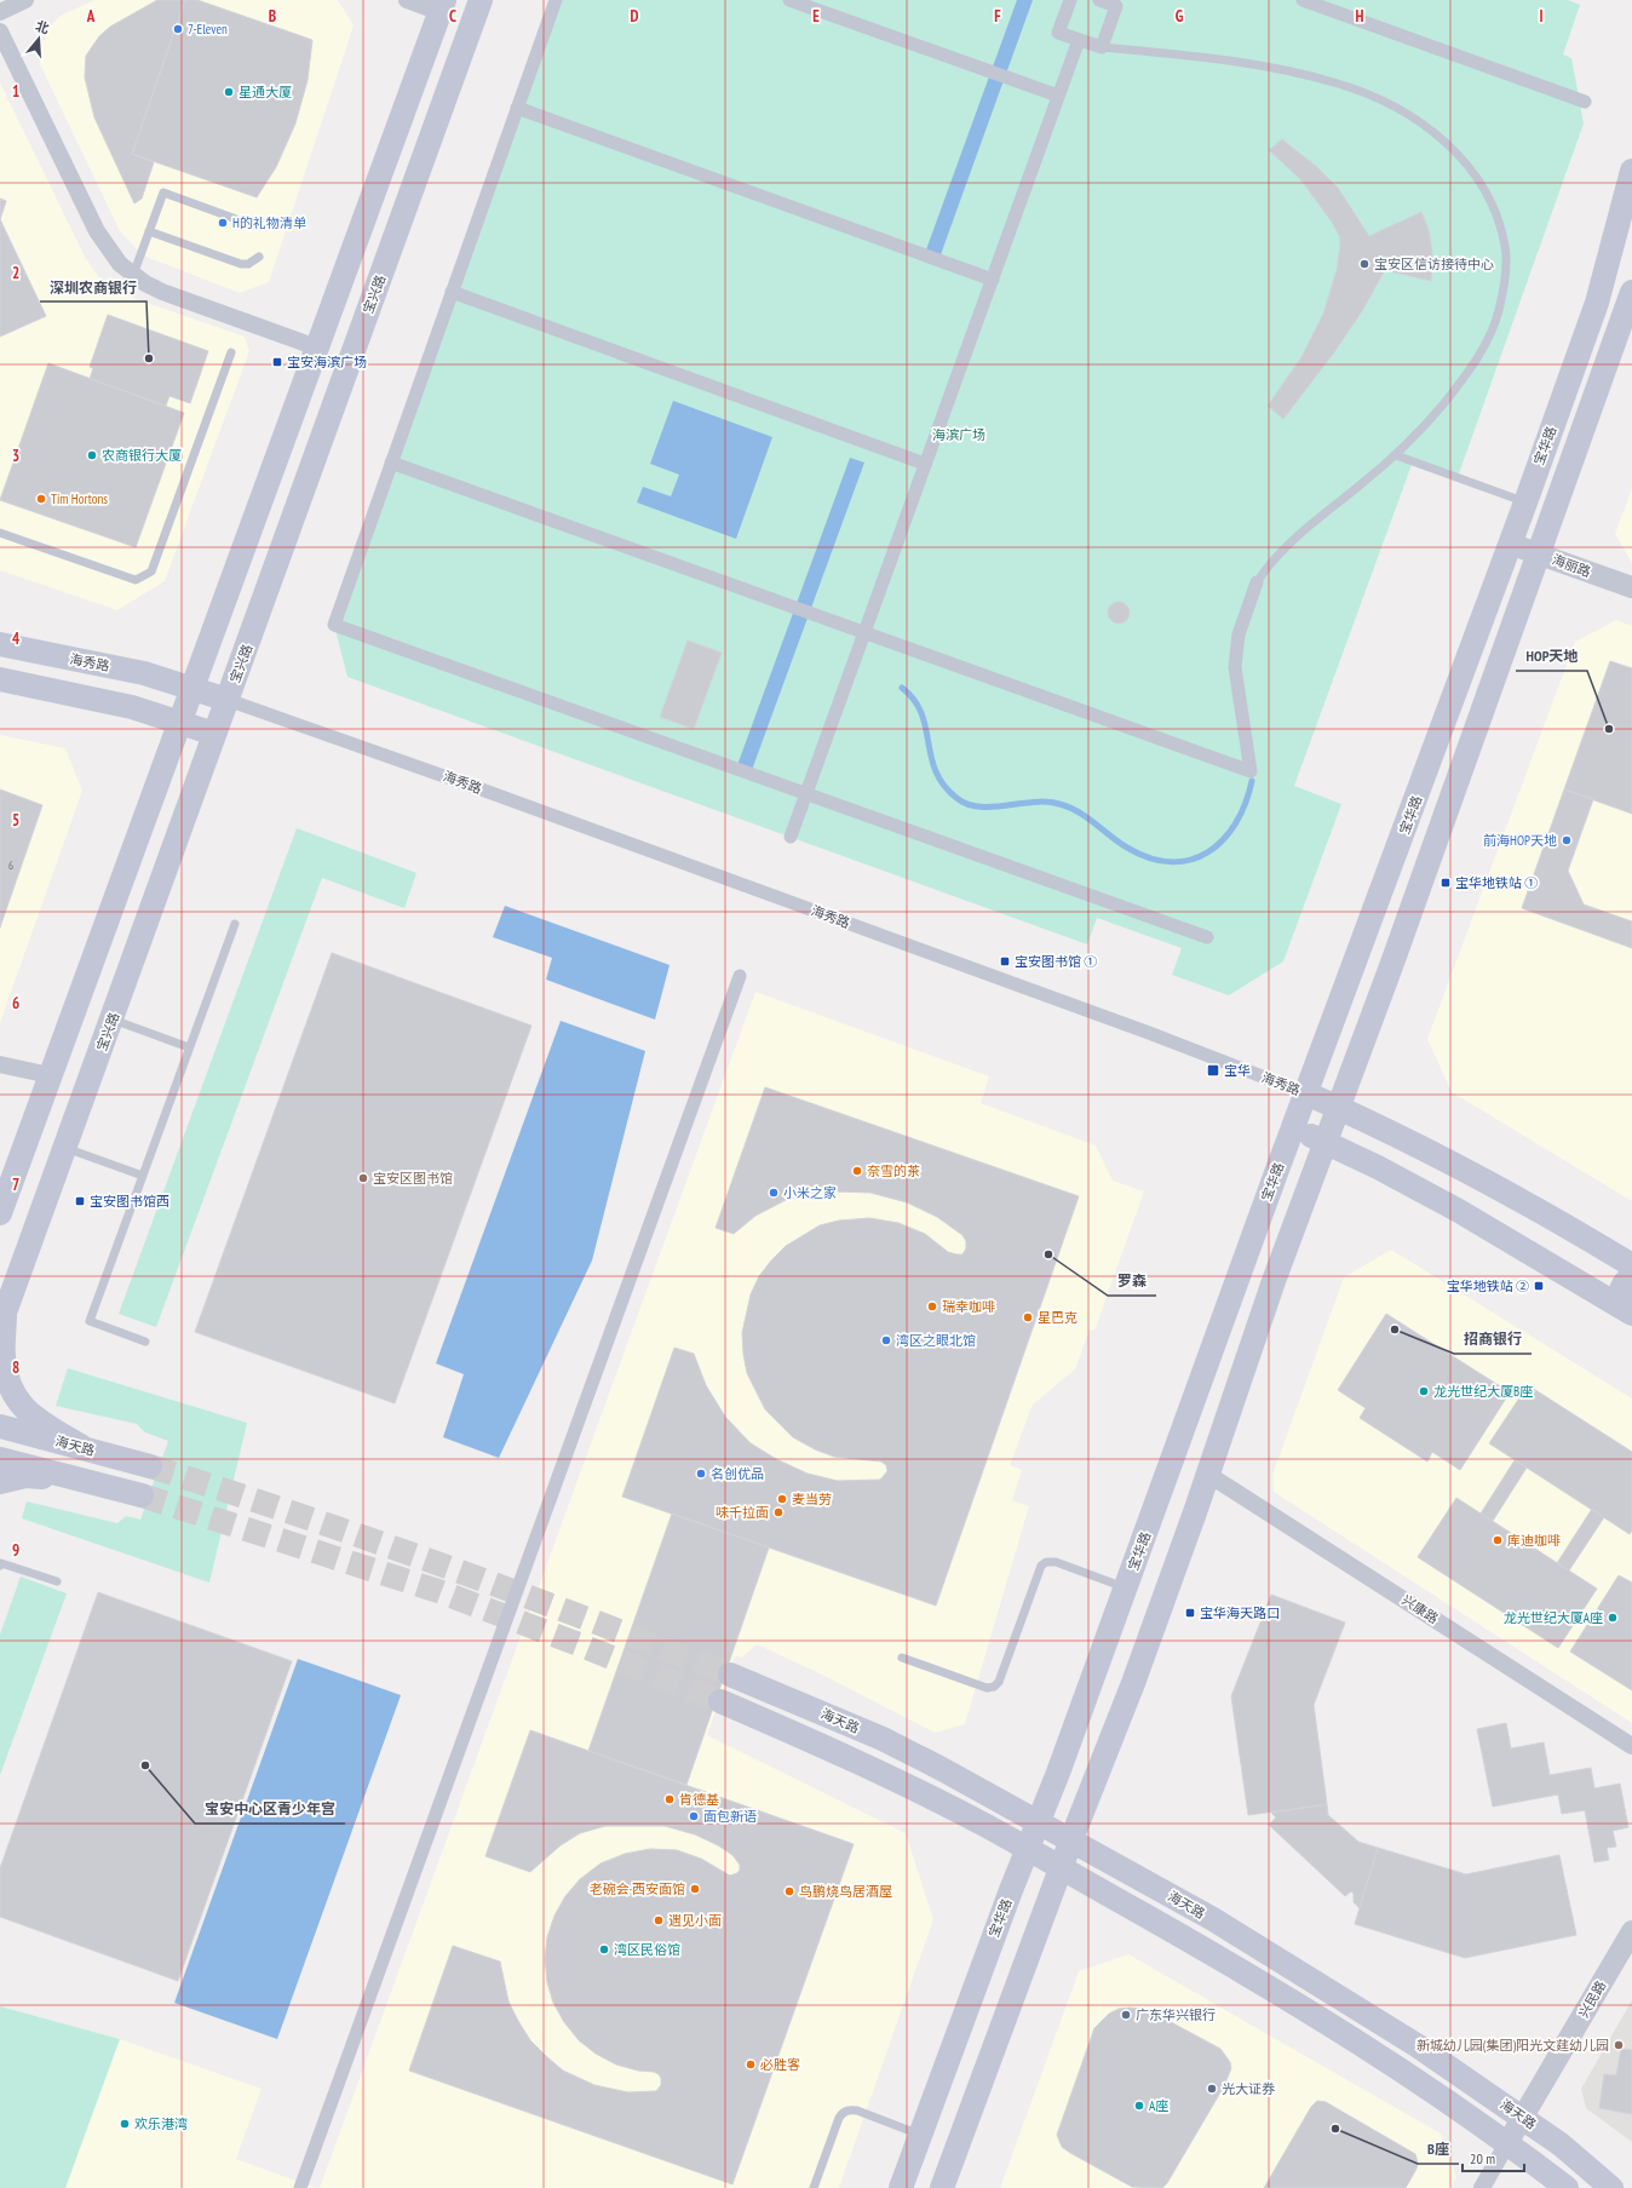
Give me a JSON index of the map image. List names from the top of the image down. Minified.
{"streets":{"main road":["宝兴路","宝华路","海秀路","海天路"],"street":["海丽路","兴康路","兴民路"]},"crossings":[["宝兴路","海秀路"],["宝兴路","海天路"],["宝华路","海丽路"],["宝华路","海秀路"],["宝华路","海天路"],["海天路","兴民路"]],"parks":["海滨广场"],"places":{"other":["7-Eleven","星通大厦","H的礼物清单","宝安区信访接待中心","深圳农商银行","农商银行大厦","Tim Hortons","HOP天地","前海HOP天地","奈雪的茶","宝安区图书馆","小米之家","罗森","瑞幸咖啡","星巴克","招商银行","湾区之眼北馆","龙光世纪大厦B座","名创优品","麦当劳","味千拉面","库迪咖啡","龙光世纪大厦A座","宝安中心区青少年宫","肯德基","面包新语","老碗会·西安面馆","鸟鹏烧鸟居酒屋","遇见小面","湾区民俗馆","广东华兴银行","新城幼儿园(集团)阳光文莛幼儿园","必胜客","光大证券","A座","欢乐港湾","B座"],"transit":["宝安海滨广场","宝华地铁站 ①","宝安图书馆 ①","宝华","宝安图书馆西","宝华地铁站 ②","宝华海天路口"]},"house_numbers":["6"],"scale_bar":"20 m","north":"top","grid":{"columns":["A","B","C","D","E","F","G","H","I"],"rows":["1","2","3","4","5","6","7","8","9"]}}
